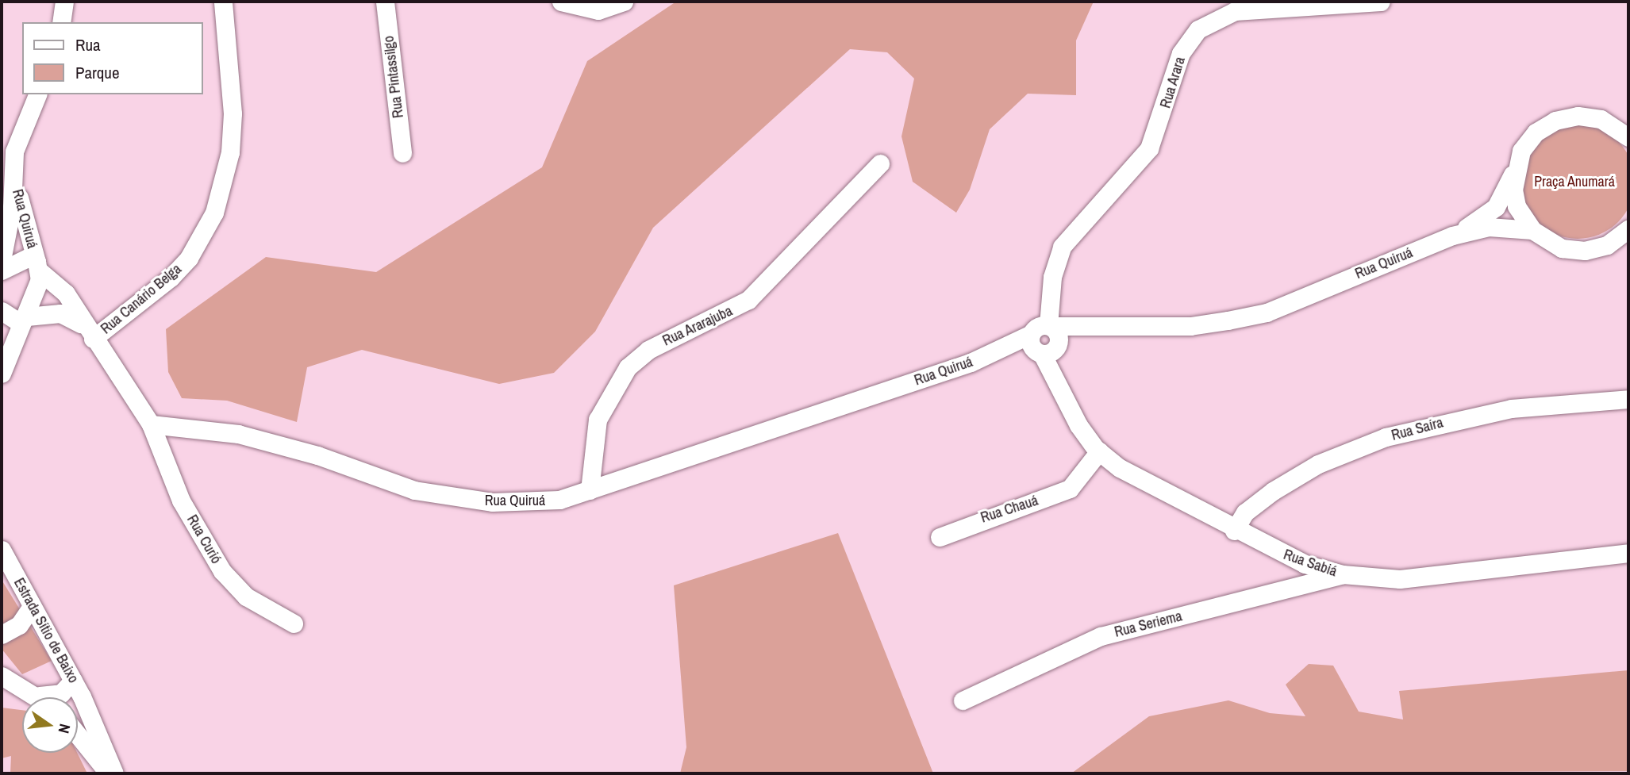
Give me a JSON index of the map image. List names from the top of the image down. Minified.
{"streets":{"street":["Rua Pintassilgo","Rua Arara","Rua Quiruá","Rua Canário Belga","Rua Ararajuba","Rua Saíra","Rua Chauá","Rua Curió","Rua Sabiá","Rua Seriema","Estrada Sítio de Baixo"]},"crossings":[["Rua Arara","Rua Quiruá"],["Rua Arara","Rua Sabiá"],["Rua Quiruá","Rua Ararajuba"],["Rua Quiruá","Rua Curió"],["Rua Quiruá","Rua Sabiá"],["Rua Saíra","Rua Sabiá"],["Rua Chauá","Rua Sabiá"],["Rua Sabiá","Rua Seriema"]],"parks":["Praça Anumará"],"legend":["Rua","Parque"],"north":"right"}
